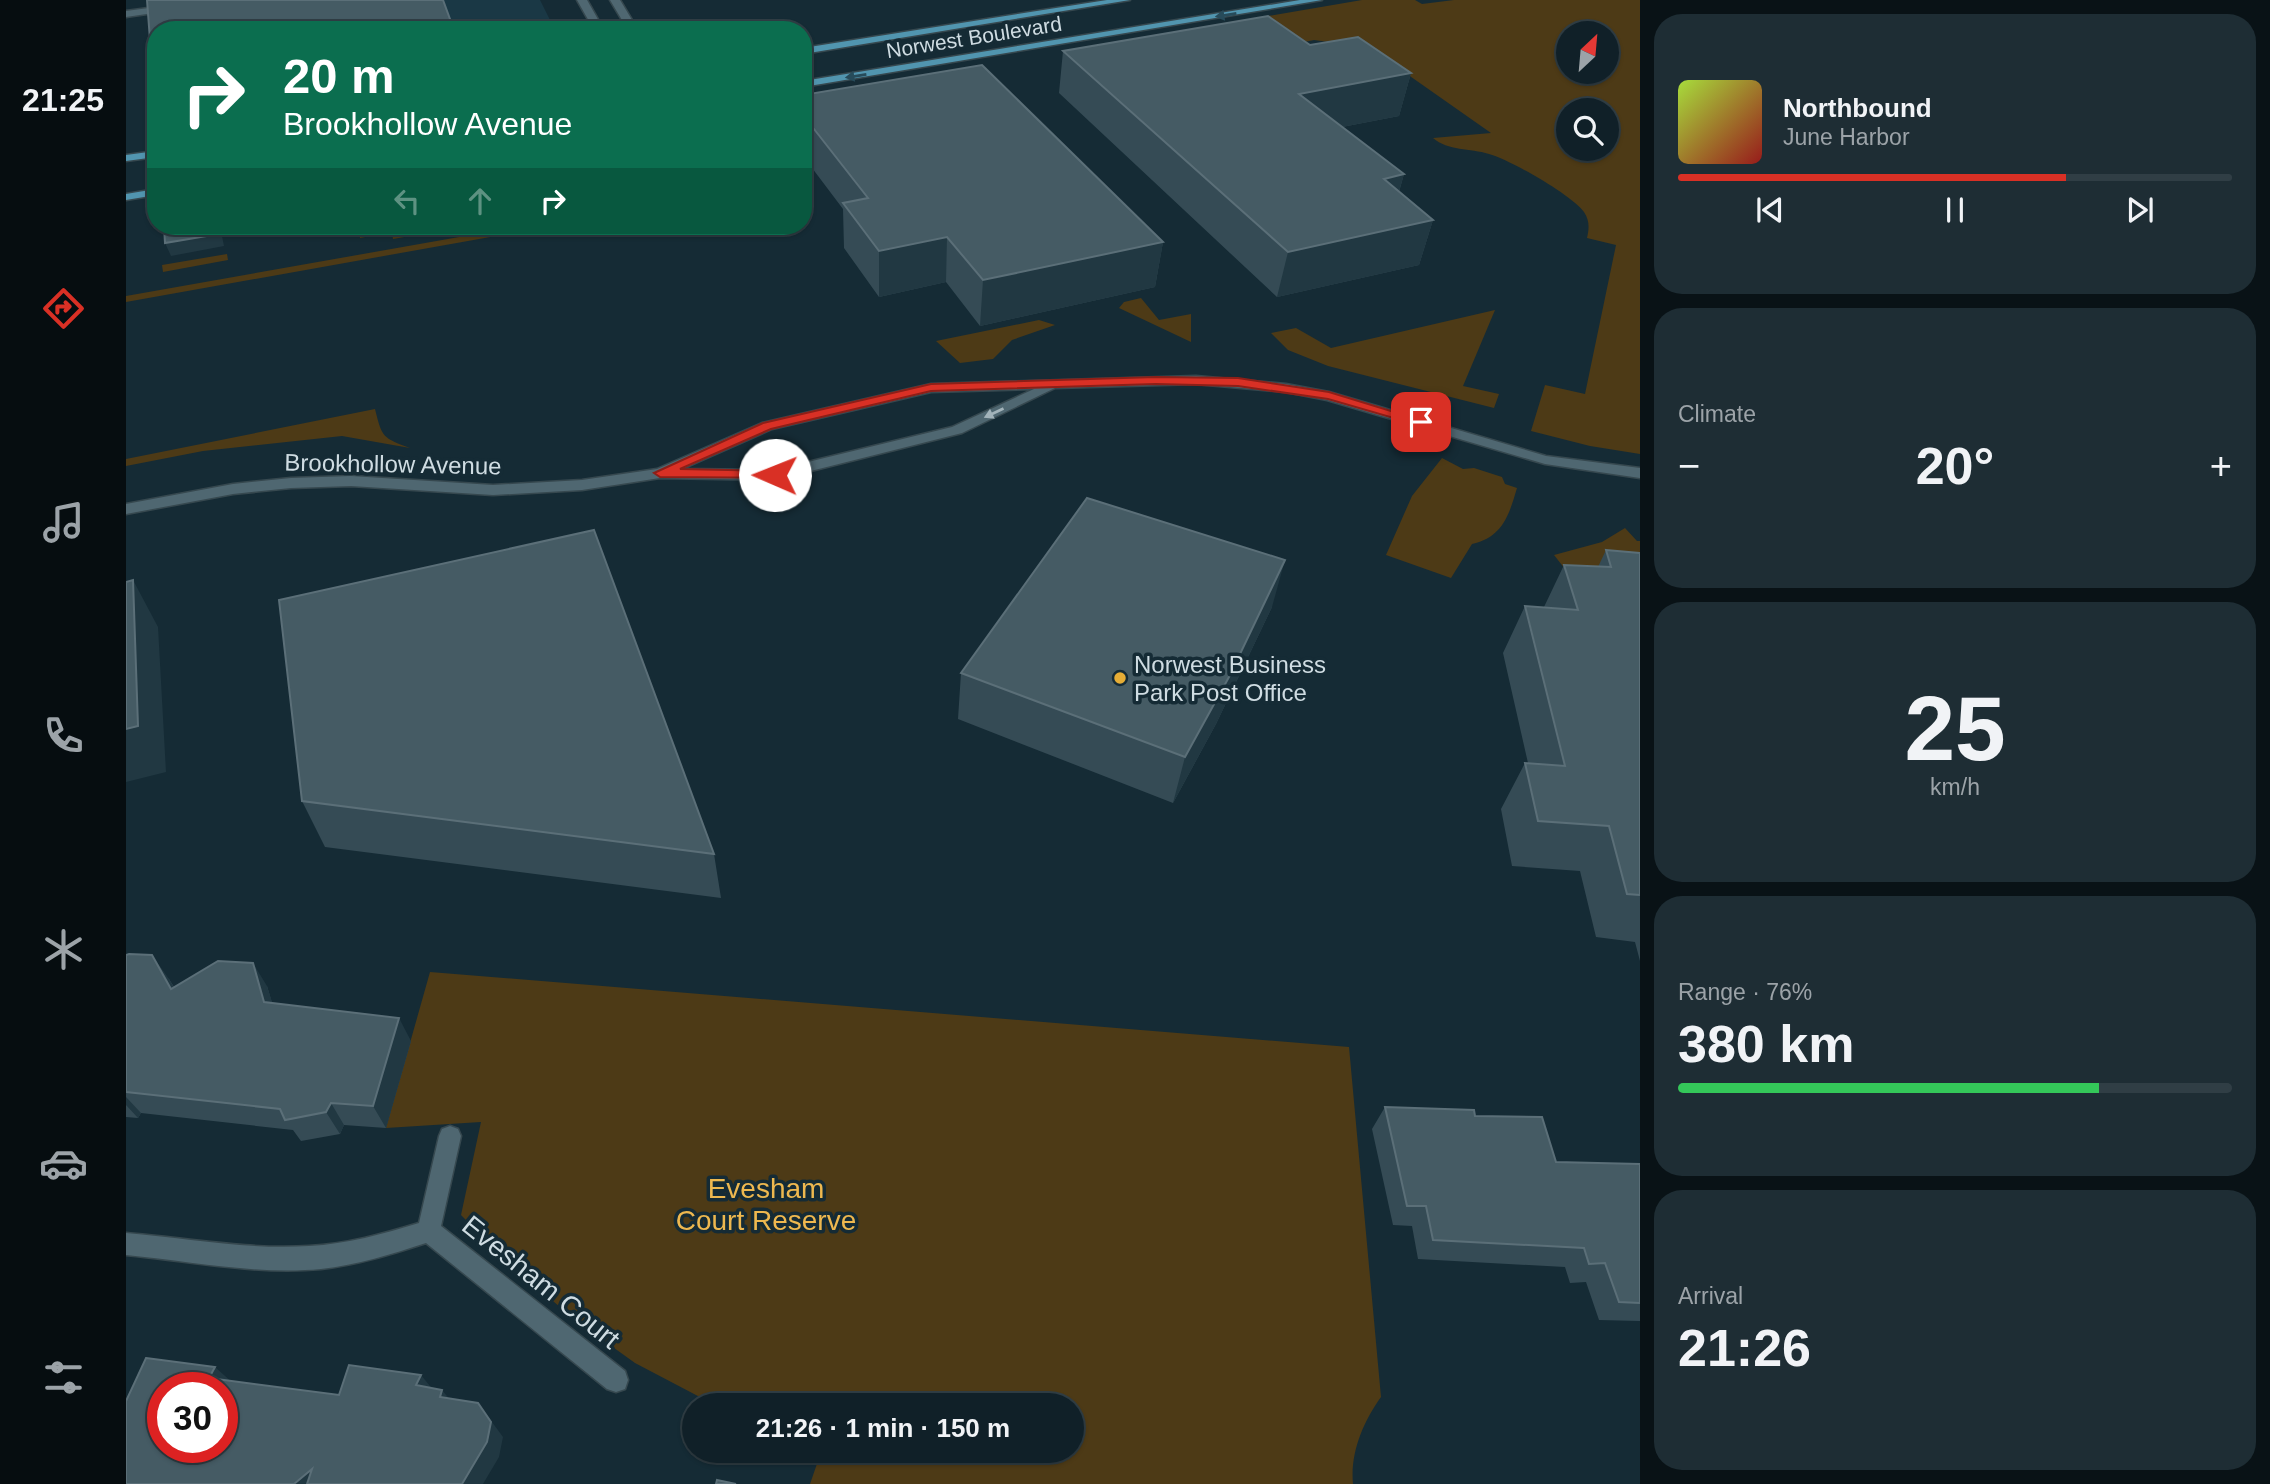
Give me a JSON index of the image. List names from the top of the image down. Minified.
{"streets":{"main road":["Norwest Boulevard"],"street":["Brookhollow Avenue","Evesham Court"]},"parks":["Evesham Court Reserve"],"places":["Norwest Business Park Post Office"],"north":"top right","page":{"tabs":"21:25","turn":["20 m","Brookhollow Avenue"],"song":["Northbound","June Harbor"],"tile":["Climate",["25","km/h"],["Range · 76%","380 km"],["Arrival","21:26"]],"heat":["−","20°","+"],"limit":"30","trip":"21:26 · 1 min · 150 m"}}
